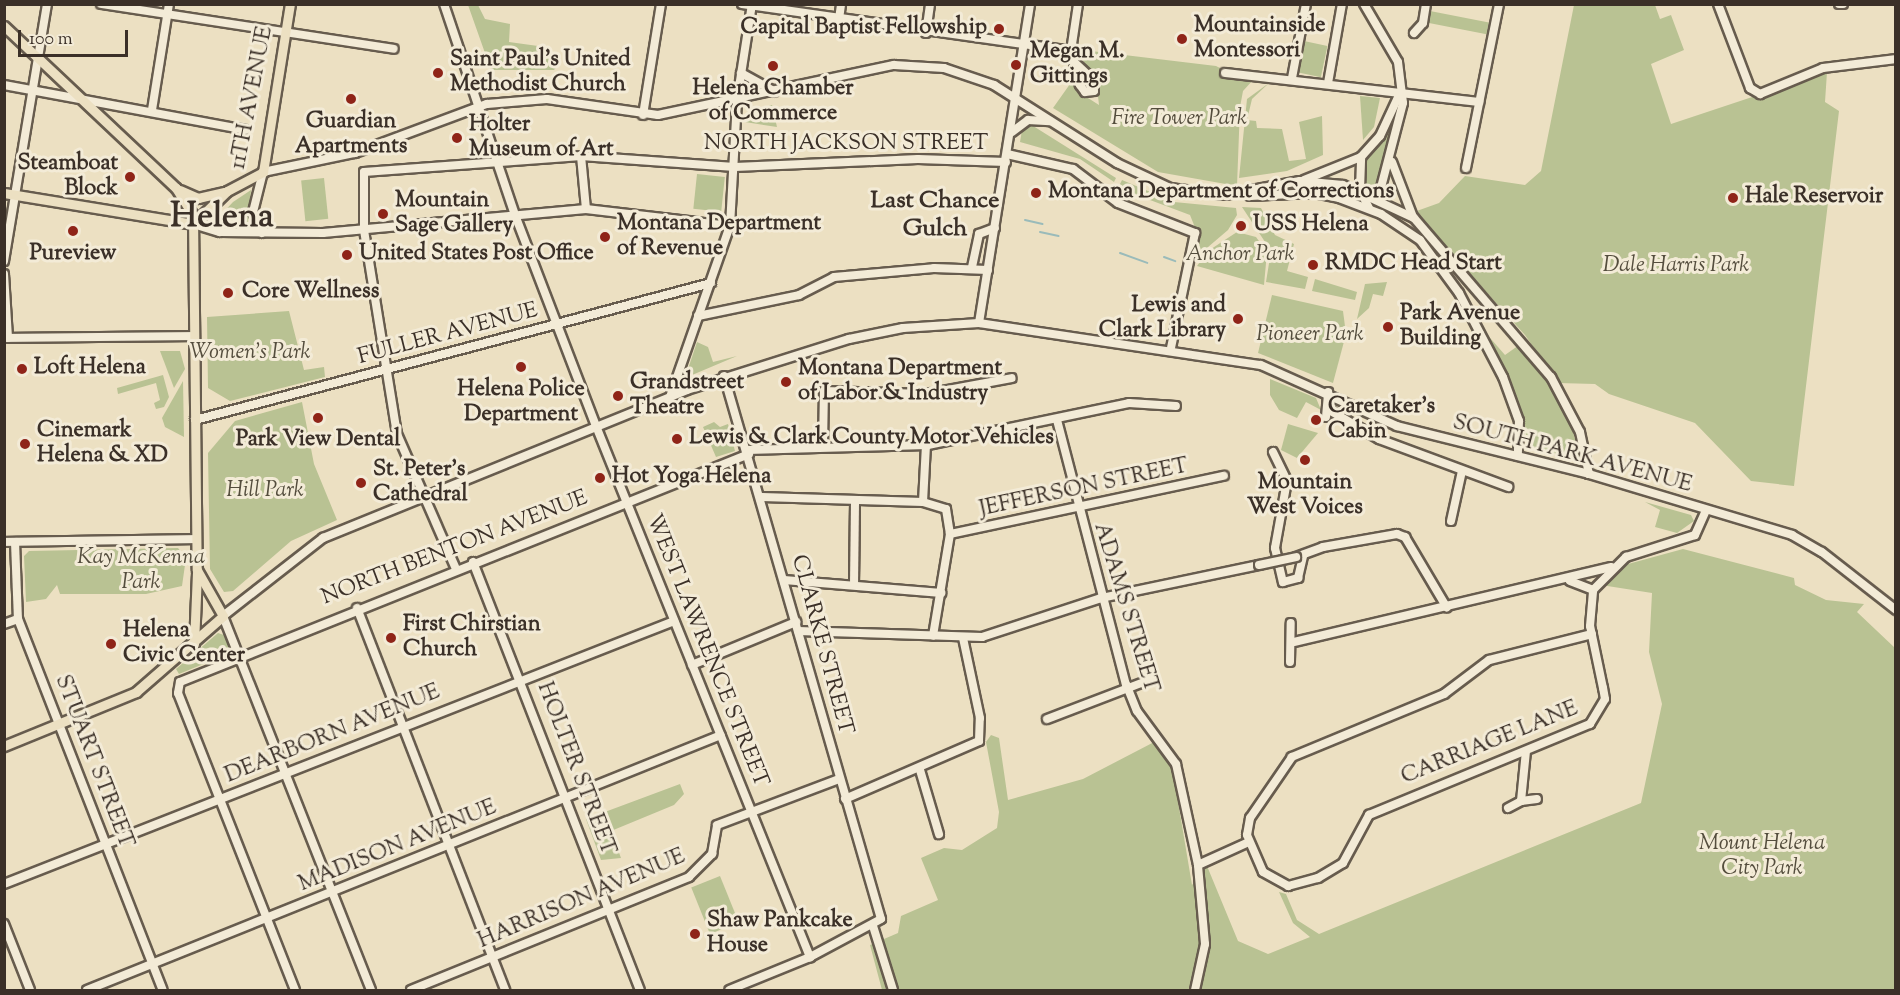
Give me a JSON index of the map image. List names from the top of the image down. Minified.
{"streets":{"main road":["11TH AVENUE"],"street":["NORTH JACKSON STREET","FULLER AVENUE","SOUTH PARK AVENUE","JEFFERSON STREET","NORTH BENTON AVENUE","ADAMS STREET","CLARKE STREET","WEST LAWRENCE STREET","DEARBORN AVENUE","CARRIAGE LANE","STUART STREET","HOLTER STREET","MADISON AVENUE","HARRISON AVENUE"]},"crossings":[["NORTH JACKSON STREET","SOUTH PARK AVENUE"],["NORTH JACKSON STREET","WEST LAWRENCE STREET"],["FULLER AVENUE","WEST LAWRENCE STREET"],["SOUTH PARK AVENUE","CLARKE STREET"],["SOUTH PARK AVENUE","WEST LAWRENCE STREET"],["JEFFERSON STREET","ADAMS STREET"],["NORTH BENTON AVENUE","ADAMS STREET"],["NORTH BENTON AVENUE","CLARKE STREET"],["NORTH BENTON AVENUE","WEST LAWRENCE STREET"],["NORTH BENTON AVENUE","DEARBORN AVENUE"],["NORTH BENTON AVENUE","HOLTER STREET"],["CLARKE STREET","HARRISON AVENUE"],["WEST LAWRENCE STREET","DEARBORN AVENUE"],["WEST LAWRENCE STREET","MADISON AVENUE"],["WEST LAWRENCE STREET","HARRISON AVENUE"],["DEARBORN AVENUE","STUART STREET"],["DEARBORN AVENUE","HOLTER STREET"],["STUART STREET","MADISON AVENUE"],["HOLTER STREET","MADISON AVENUE"],["HOLTER STREET","HARRISON AVENUE"]],"districts":["Last Chance Gulch","Helena"],"parks":["Fire Tower Park","Anchor Park","Dale Harris Park","Pioneer Park","Women's Park","Hill Park","Kay McKenna Park","Mount Helena City Park"],"places":["Capital Baptist Fellowship","Mountainside Montessori","Megan M. Gittings","Helena Chamber of Commerce","Saint Paul's United Methodist Church","Guardian Apartments","Holter Museum of Art","Steamboat Block","Montana Department of Corrections","Hale Reservoir","Mountain Sage Gallery","USS Helena","Pureview","Montana Department of Revenue","United States Post Office","RMDC Head Start","Core Wellness","Lewis and Clark Library","Park Avenue Building","Helena Police Department","Loft Helena","Montana Department of Labor & Industry","Grandstreet Theatre","Park View Dental","Caretaker's Cabin","Lewis & Clark County Motor Vehicles","Cinemark Helena & XD","Mountain West Voices","Hot Yoga Helena","St. Peter's Cathedral","First Chirstian Church","Helena Civic Center","Shaw Pankcake House"],"scale_bar":"100 m"}
